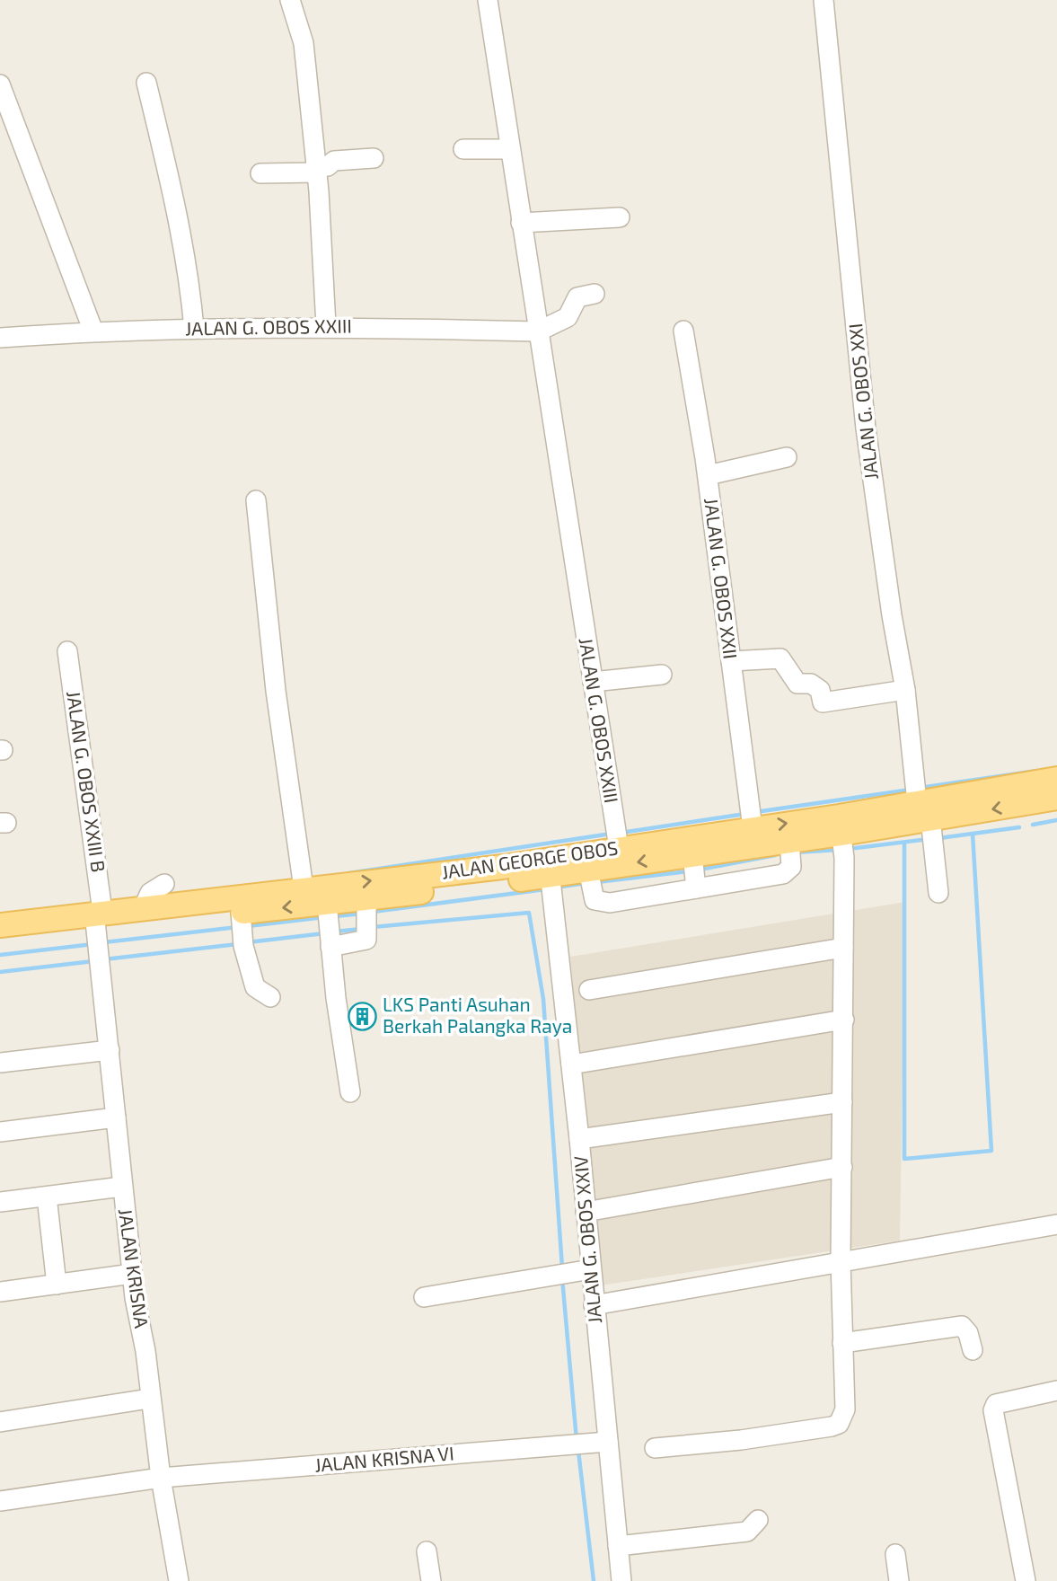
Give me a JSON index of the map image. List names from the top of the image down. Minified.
{"streets":{"main road":["JALAN GEORGE OBOS"],"street":["JALAN G. OBOS XXIII","JALAN G. OBOS XXI","JALAN G. OBOS XXII","JALAN G. OBOS XXIII B","JALAN G. OBOS XXIV","JALAN KRISNA","JALAN KRISNA VI"]},"crossings":[["JALAN G. OBOS XXIII","JALAN GEORGE OBOS"],["JALAN G. OBOS XXI","JALAN GEORGE OBOS"],["JALAN G. OBOS XXII","JALAN GEORGE OBOS"],["JALAN G. OBOS XXIII B","JALAN GEORGE OBOS"],["JALAN G. OBOS XXIII B","JALAN KRISNA"],["JALAN GEORGE OBOS","JALAN G. OBOS XXIV"],["JALAN GEORGE OBOS","JALAN KRISNA"],["JALAN G. OBOS XXIV","JALAN KRISNA VI"],["JALAN KRISNA","JALAN KRISNA VI"]],"places":{"building":["LKS Panti Asuhan Berkah Palangka Raya"]}}
